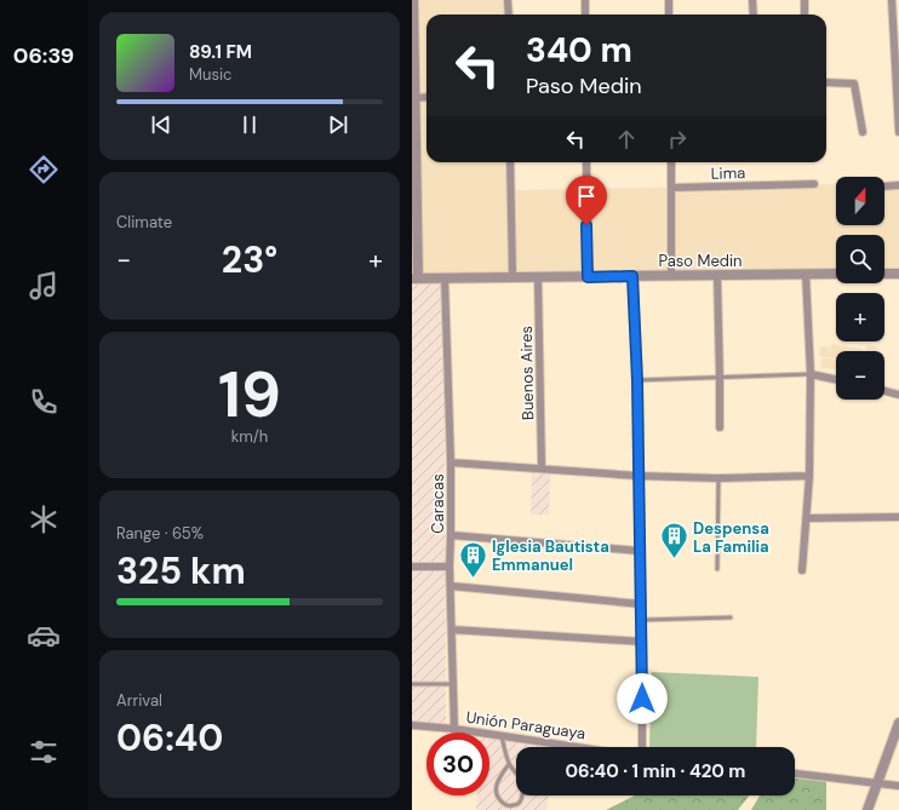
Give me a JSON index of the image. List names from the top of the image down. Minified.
{"streets":{"street":["Lima","Paso Medin","Buenos Aires","Caracas","Unión Paraguaya"]},"crossings":[["Paso Medin","Buenos Aires"],["Paso Medin","Caracas"],["Caracas","Unión Paraguaya"]],"places":{"building":["Despensa La Familia","Iglesia Bautista Emmanuel"]},"north":"top","page":{"tabs":"06:39","turn":["340 m","Paso Medin"],"song":["89.1 FM","Music"],"tile":["Climate",["19","km/h"],["Range · 65%","325 km"],["Arrival","06:40"]],"map_buttons":["+","−"],"heat":["−","23°","+"],"limit":"30","trip":"06:40 · 1 min · 420 m"}}
